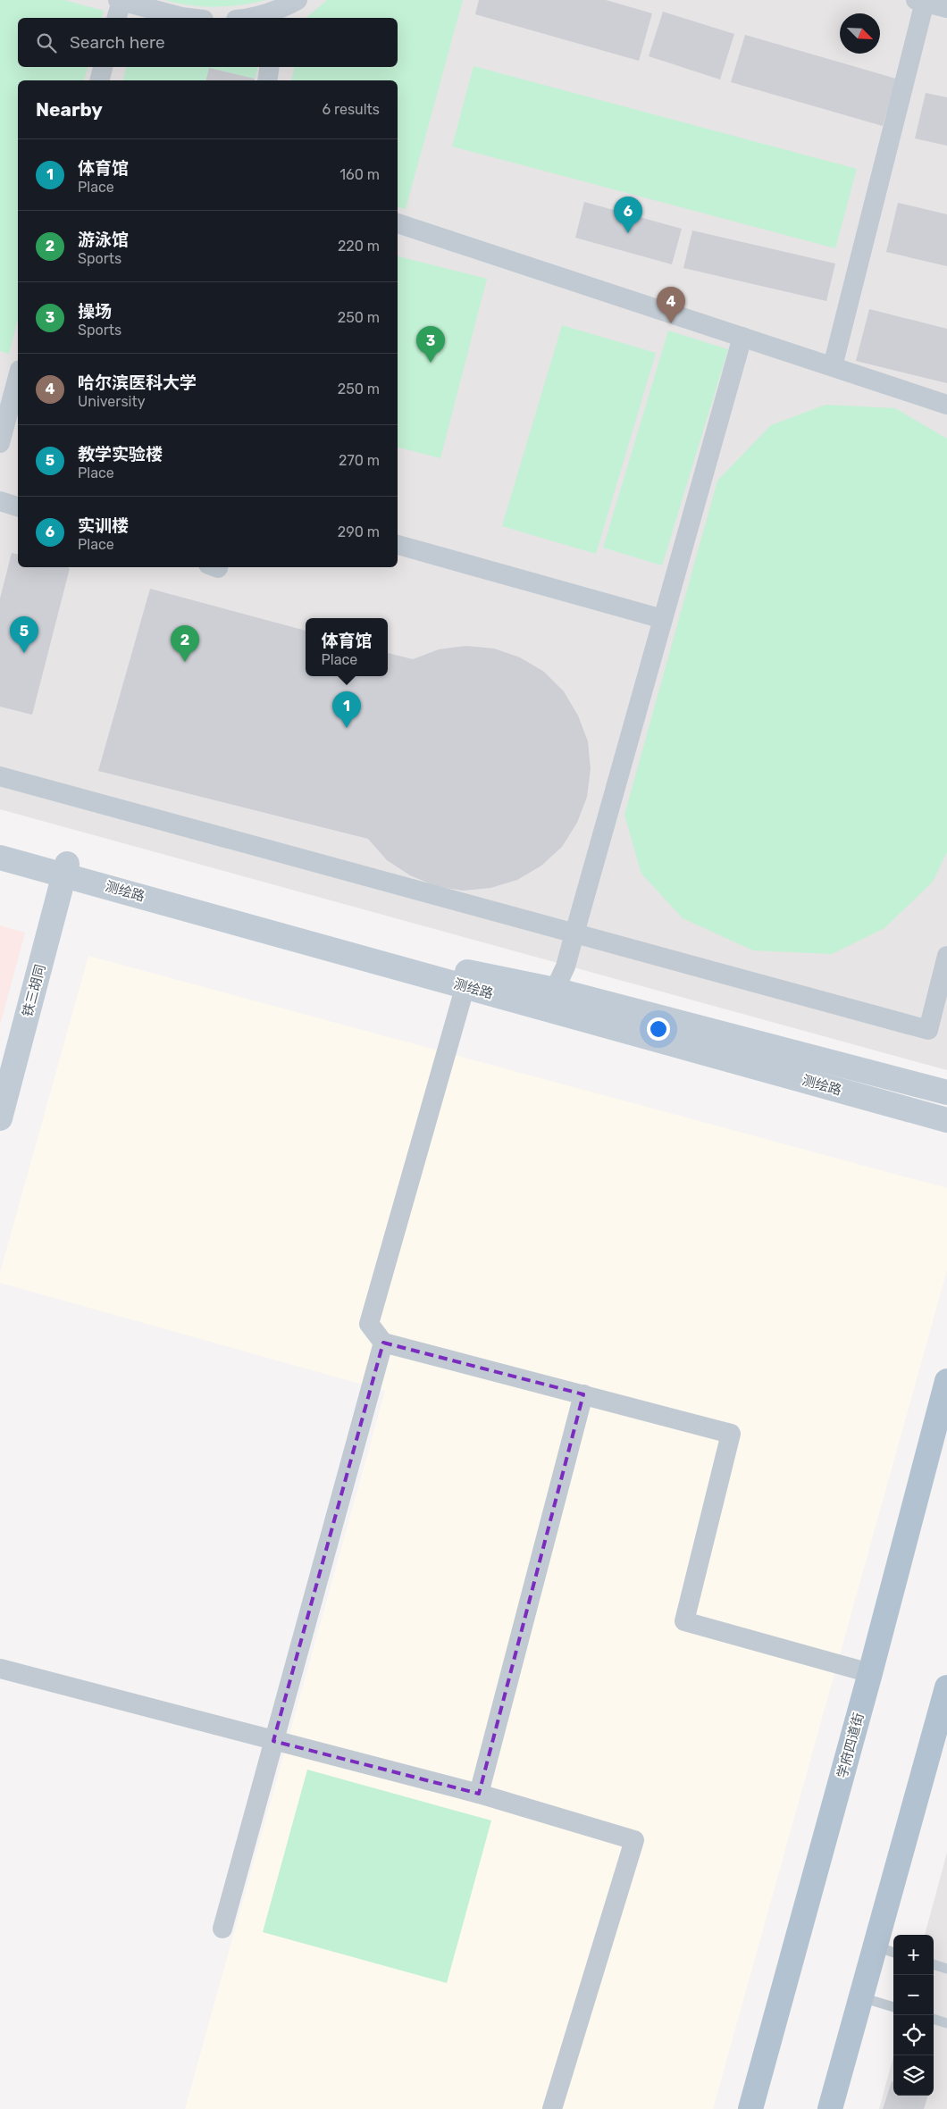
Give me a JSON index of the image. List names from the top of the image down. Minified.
{"streets":{"main road":["测绘路","铁三胡同","学府四道街"]},"crossings":[["测绘路","铁三胡同"]],"north":"bottom right","page":{"search":"Search here","heading":["Nearby","6 results"],"list":[{"mark":"1","name":"体育馆","note":"Place","value":"160 m"},{"mark":"2","name":"游泳馆","note":"Sports","value":"220 m"},{"mark":"3","name":"操场","note":"Sports","value":"250 m"},{"mark":"4","name":"哈尔滨医科大学","note":"University","value":"250 m"},{"mark":"5","name":"教学实验楼","note":"Place","value":"270 m"},{"mark":"6","name":"实训楼","note":"Place","value":"290 m"}],"pins":["6","4","3","5","2","1"],"popup":["体育馆","Place"],"map_buttons":["+","−"]}}
